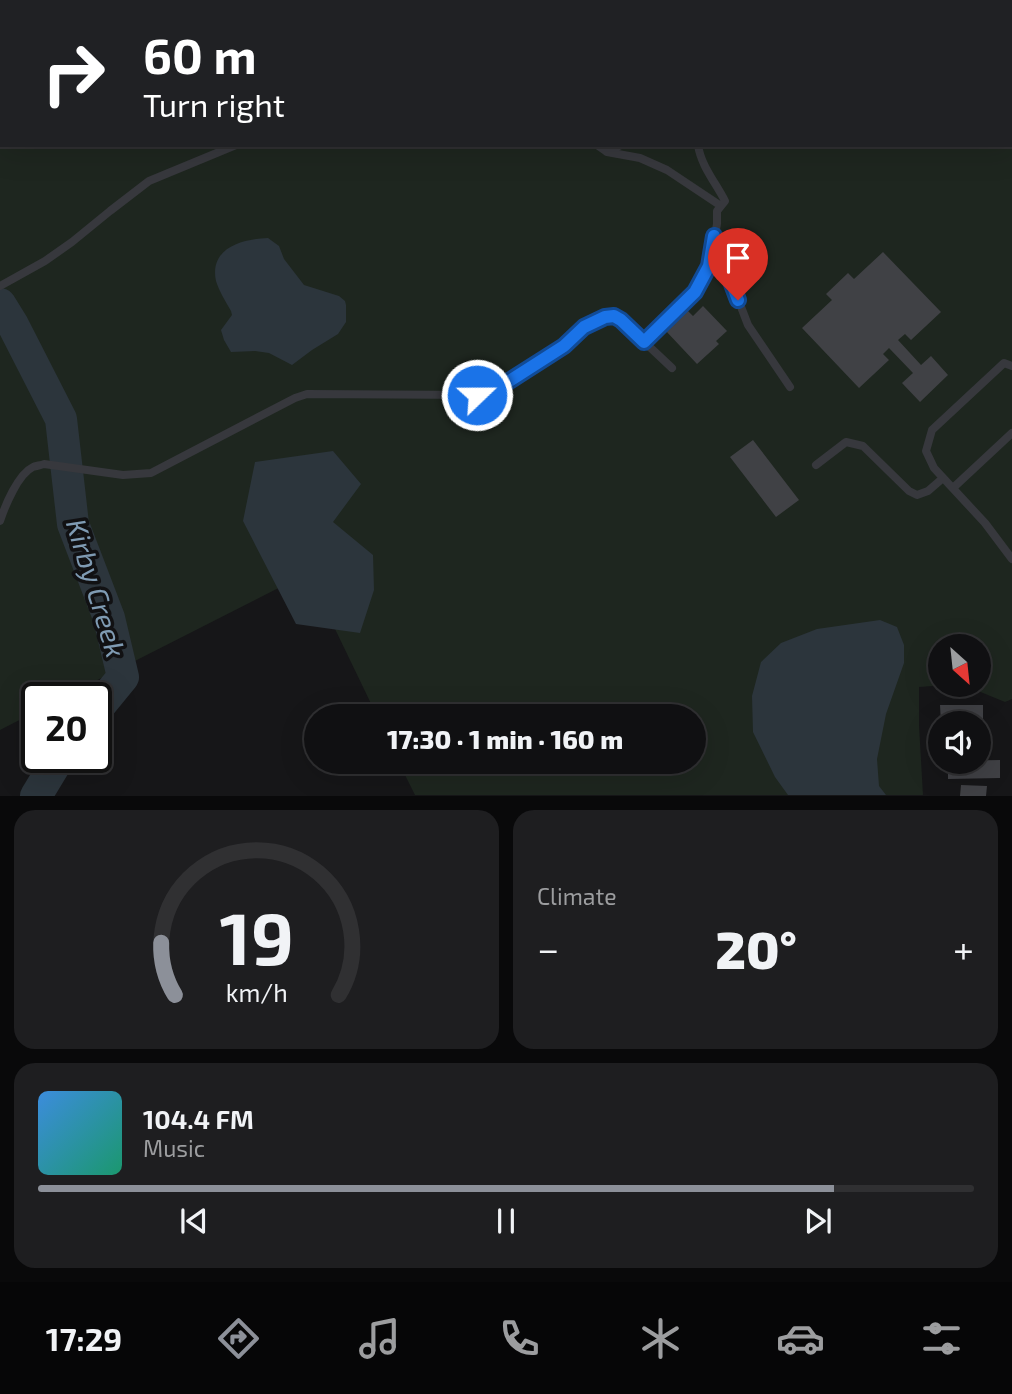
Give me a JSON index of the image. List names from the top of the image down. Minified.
{"water":["Kirby Creek"],"north":"bottom right","page":{"turn":["60 m","Turn right"],"limit":"20","trip":"17:30 · 1 min · 160 m","tile":"Climate","heat":["−","20°","+"],"song":["104.4 FM","Music"],"tabs":"17:29","gauge":["19","km/h"]}}
